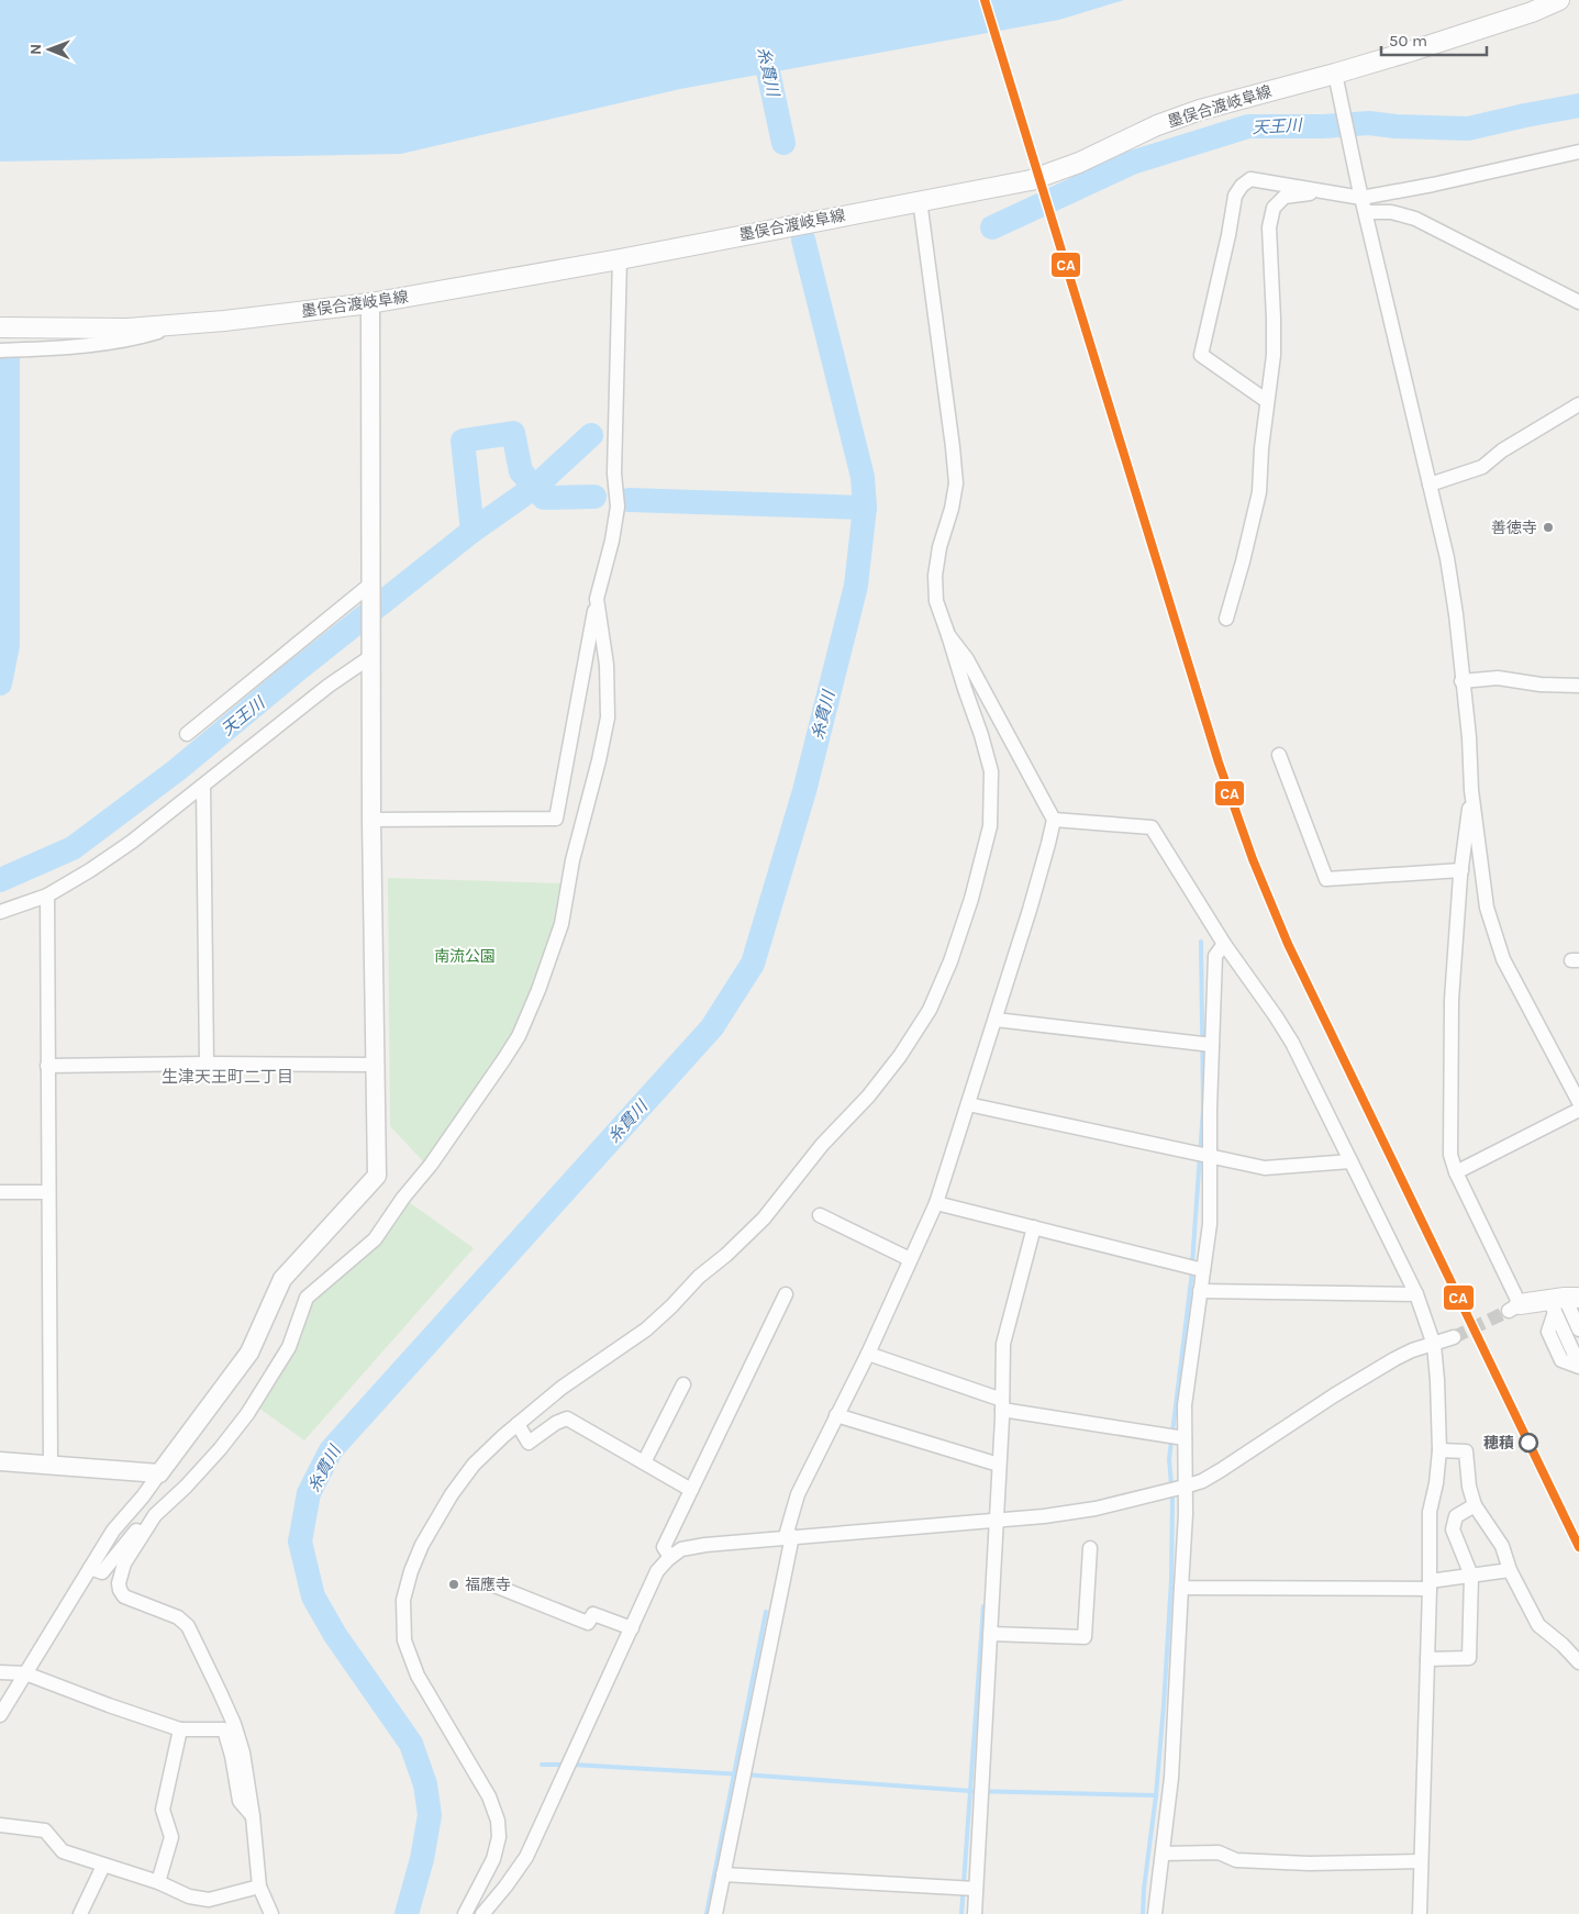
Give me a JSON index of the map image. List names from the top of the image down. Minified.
{"streets":{"main road":["墨俣合渡岐阜線"]},"districts":["生津天王町二丁目"],"water":["糸貫川","天王川"],"parks":["南流公園"],"places":["善徳寺","穂積","福應寺"],"lines":["transit line CA"],"scale_bar":"50 m","north":"left"}
